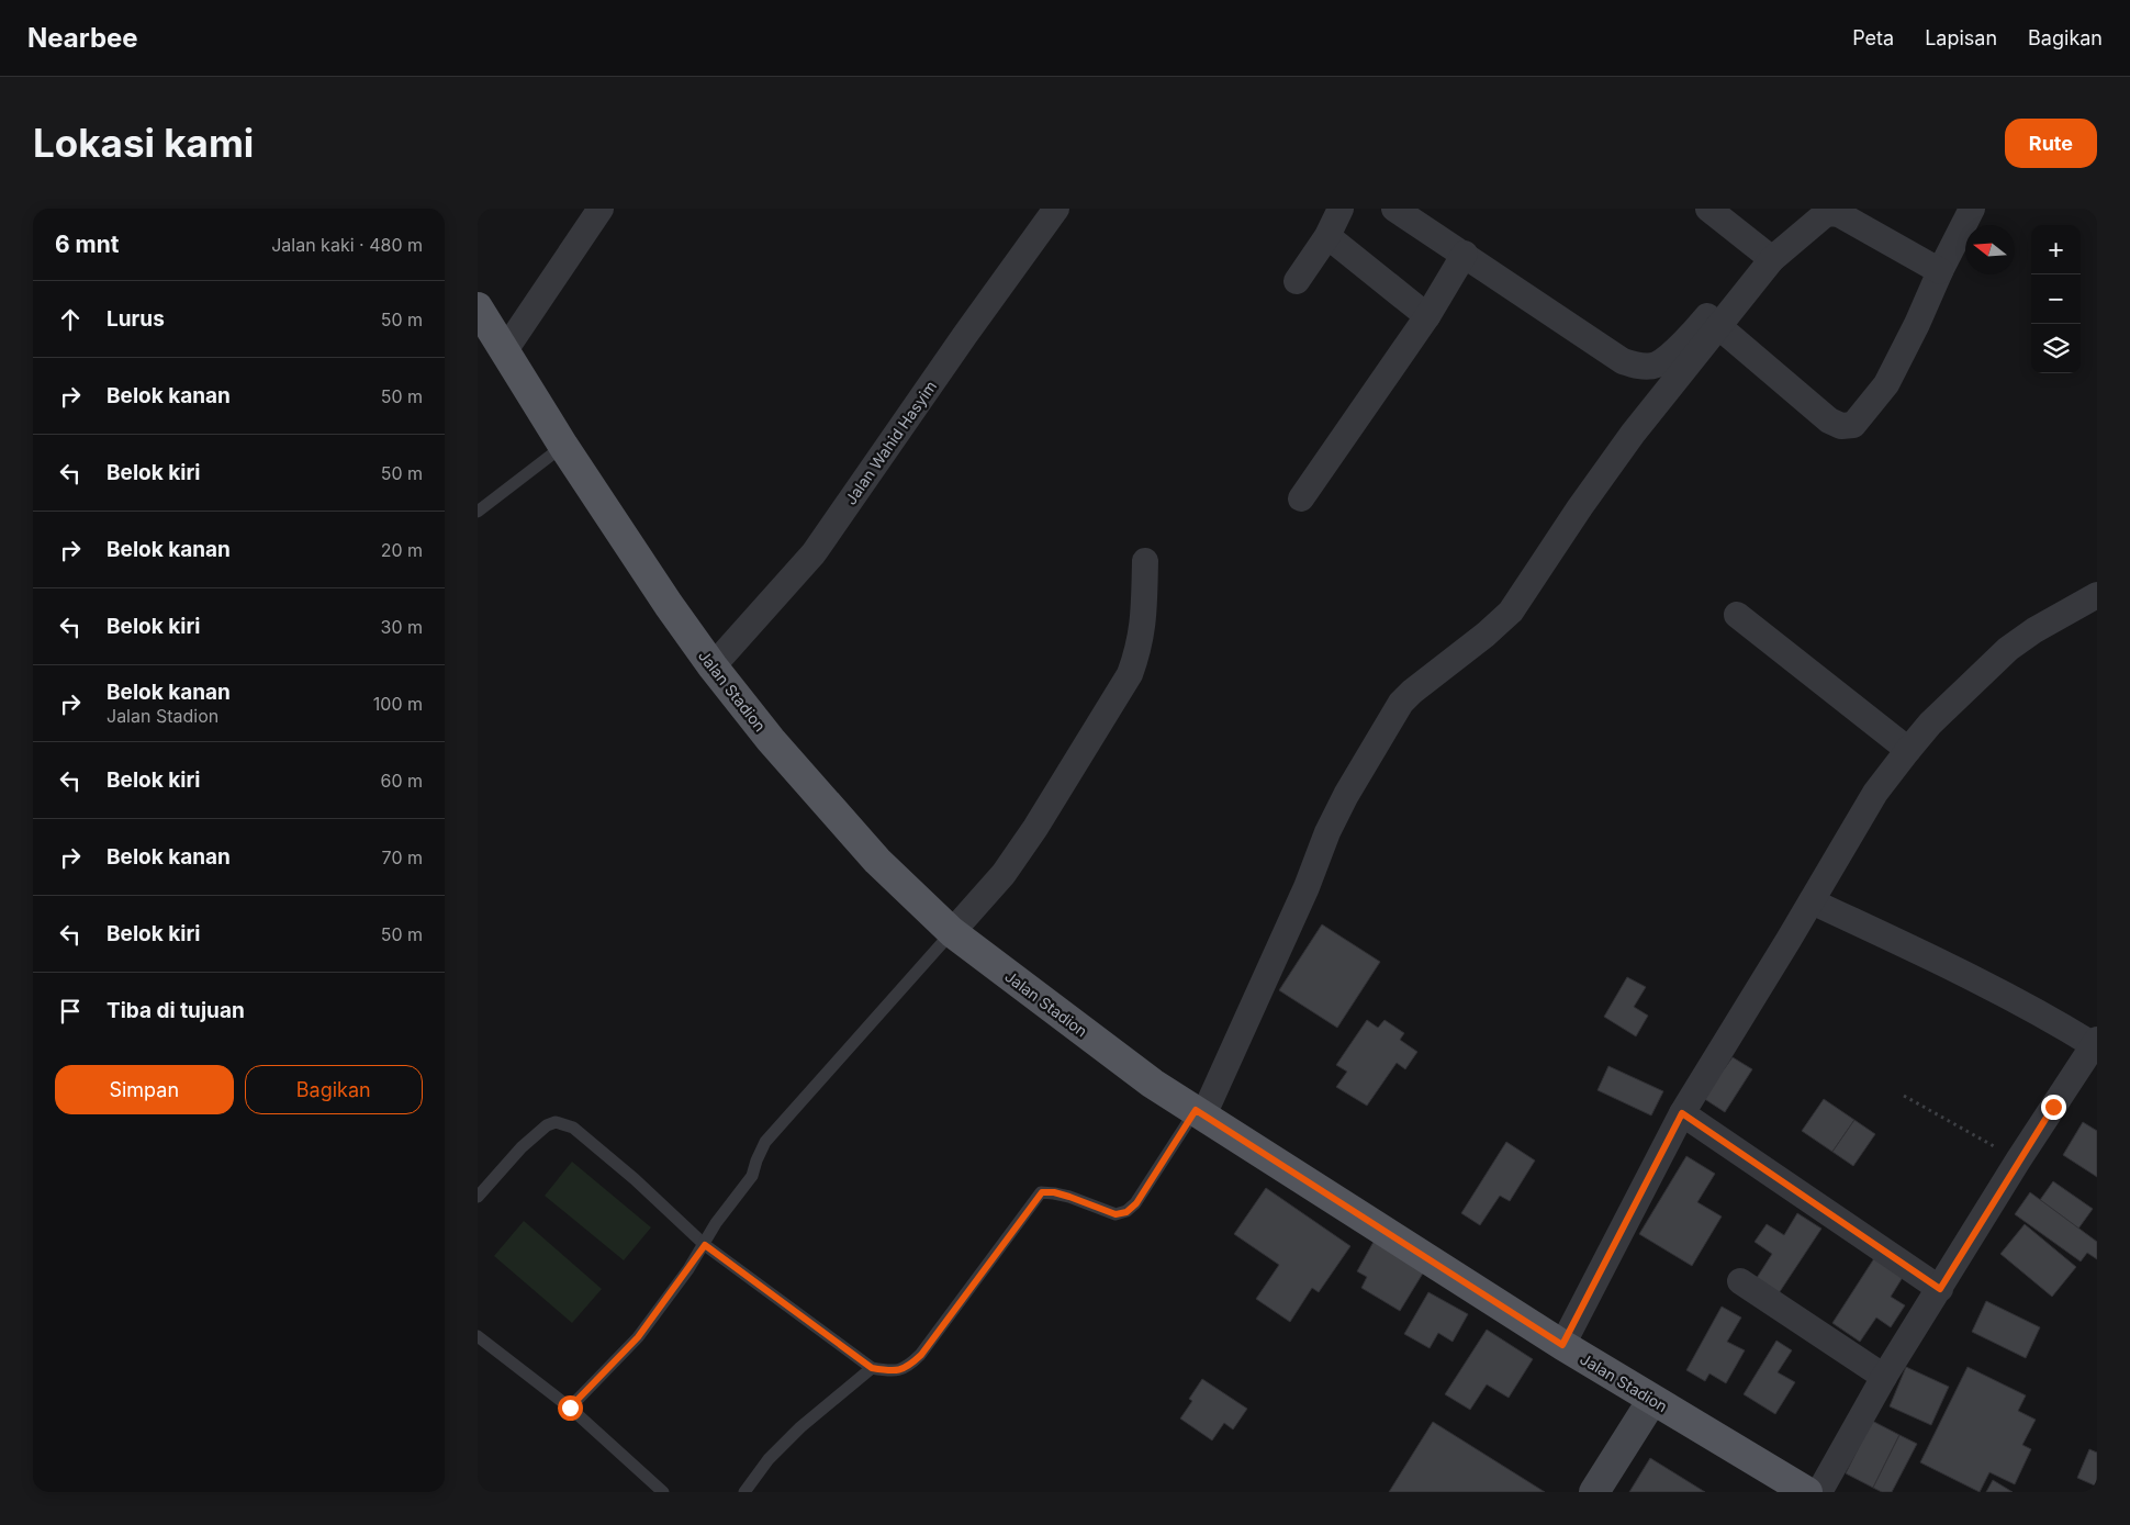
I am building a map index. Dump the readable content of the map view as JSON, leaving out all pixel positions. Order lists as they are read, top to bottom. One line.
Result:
{"streets":{"main road":["Jalan Stadion"],"street":["Jalan Wahid Hasyim"]},"crossings":[["Jalan Wahid Hasyim","Jalan Stadion"]],"north":"left","page":{"header":"Nearbee","nav":["Peta","Lapisan","Bagikan"],"buttons":["Rute",["Simpan","Bagikan"]],"title":"Lokasi kami","heading":["6 mnt","Jalan kaki · 480 m"],"map_buttons":["+","−"],"list":[["Lurus","50 m"],["Belok kanan","50 m"],["Belok kiri","50 m"],["Belok kanan","20 m"],["Belok kiri","30 m"],["Belok kanan","Jalan Stadion","100 m"],["Belok kiri","60 m"],["Belok kanan","70 m"],["Belok kiri","50 m"],"Tiba di tujuan"]}}
